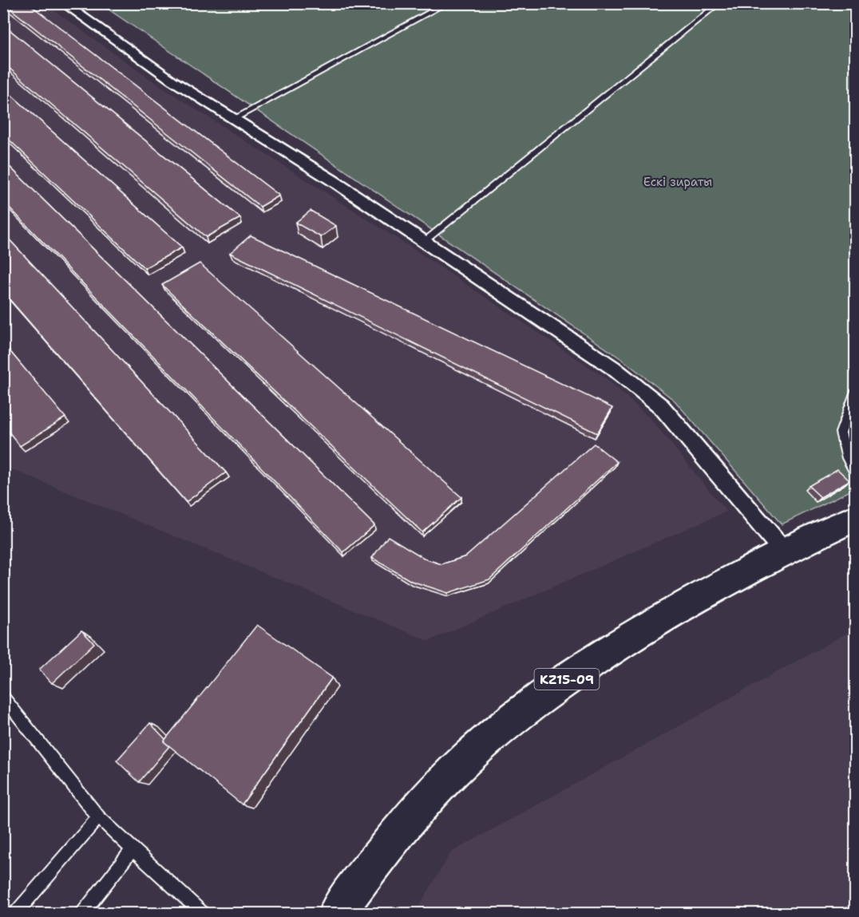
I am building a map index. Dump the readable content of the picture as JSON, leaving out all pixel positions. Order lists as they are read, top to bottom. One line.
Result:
{"streets":{"highway":["KZ15-09"]},"parks":["Ескі зираты"]}
